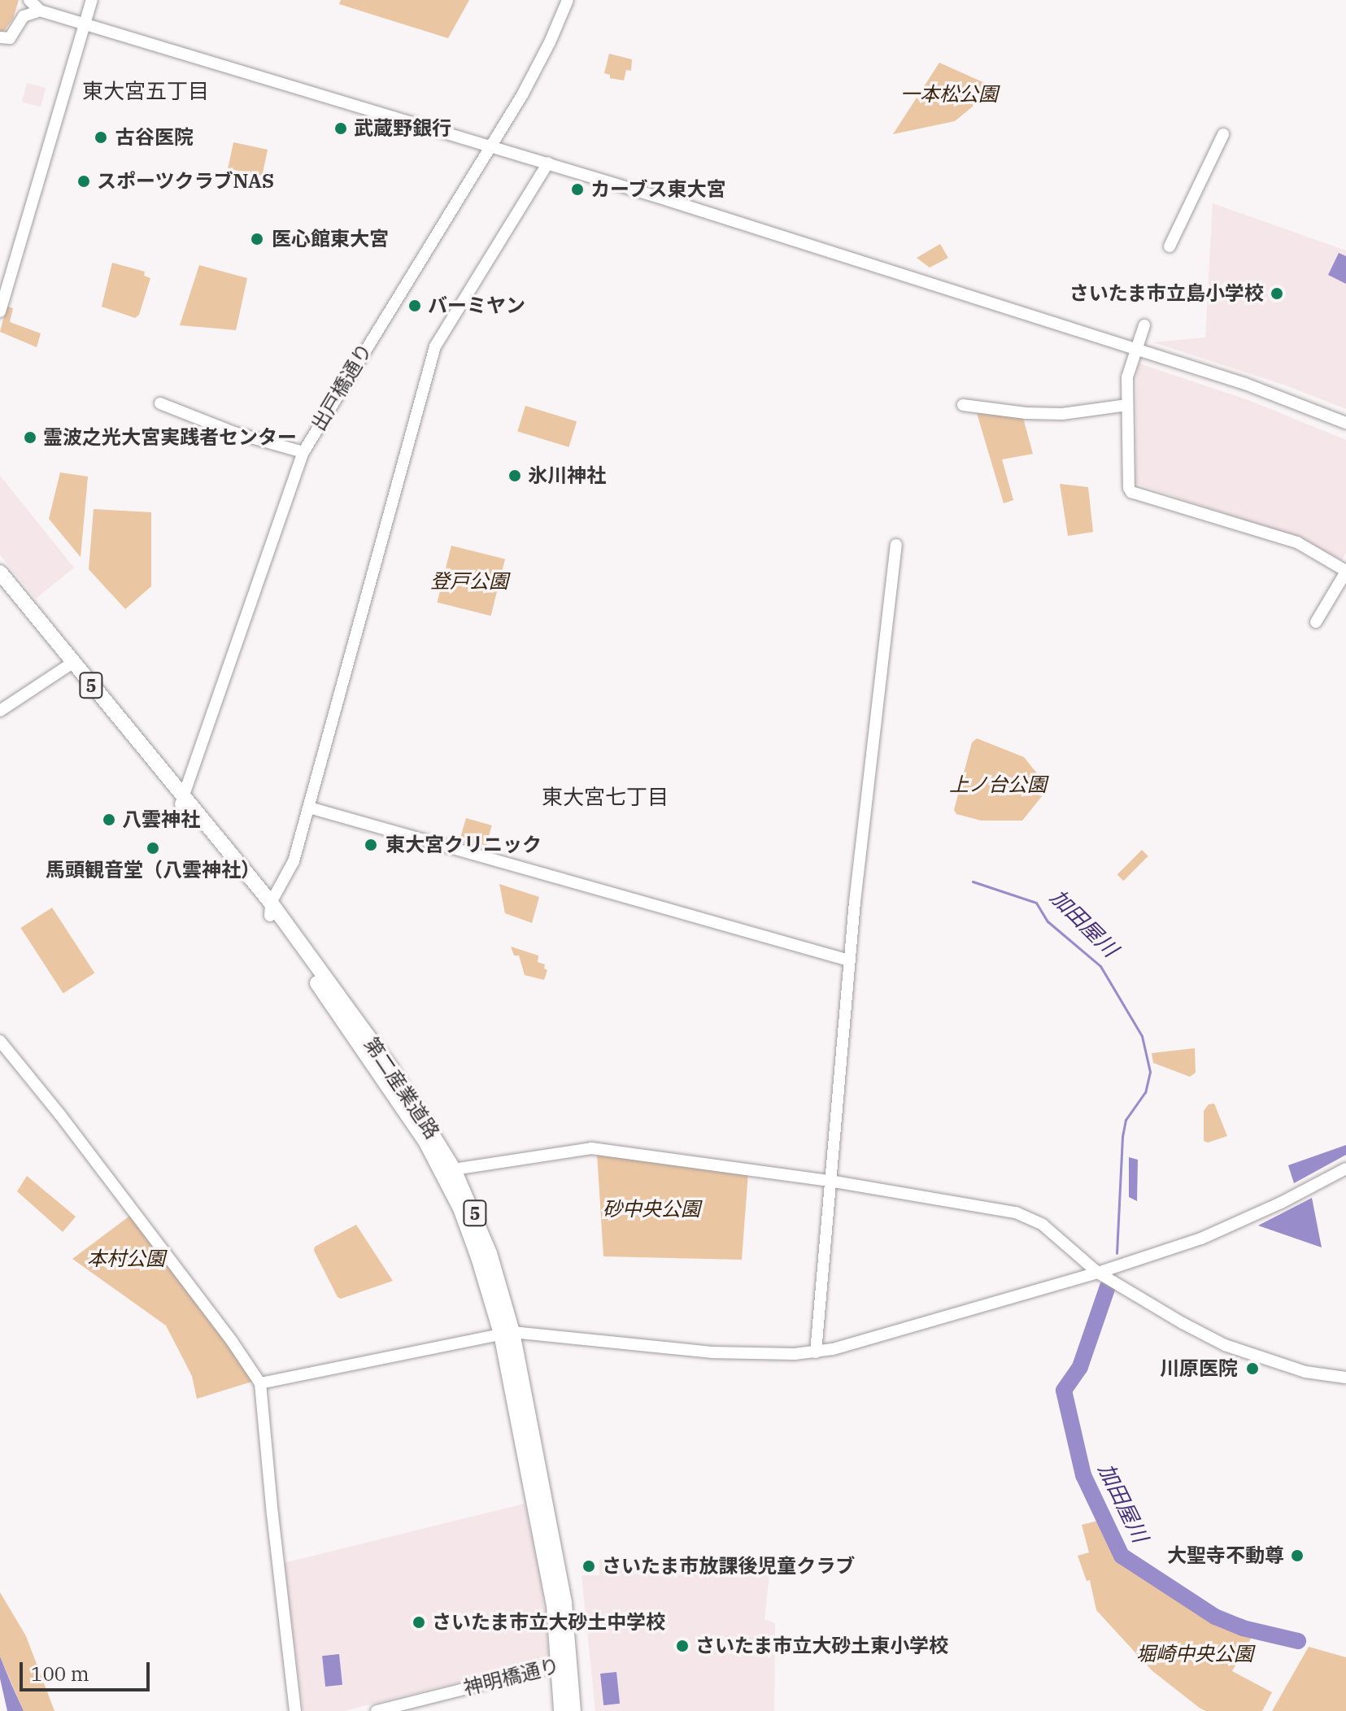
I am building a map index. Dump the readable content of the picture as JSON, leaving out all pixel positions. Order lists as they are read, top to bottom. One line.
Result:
{"streets":{"main road":["5","第二産業道路"],"street":["出戸橋通り","神明橋通り"]},"crossings":[["出戸橋通り","第二産業道路"],["第二産業道路","神明橋通り"]],"districts":["東大宮五丁目","東大宮七丁目"],"water":["加田屋川"],"parks":["一本松公園","登戸公園","上ノ台公園","砂中央公園","本村公園","堀崎中央公園"],"places":["武蔵野銀行","古谷医院","スポーツクラブNAS","カーブス東大宮","医心館東大宮","さいたま市立島小学校","バーミヤン","霊波之光大宮実践者センター","氷川神社","八雲神社","東大宮クリニック","馬頭観音堂（八雲神社）","川原医院","大聖寺不動尊","さいたま市放課後児童クラブ","さいたま市立大砂土中学校","さいたま市立大砂土東小学校"],"scale_bar":"100 m"}
